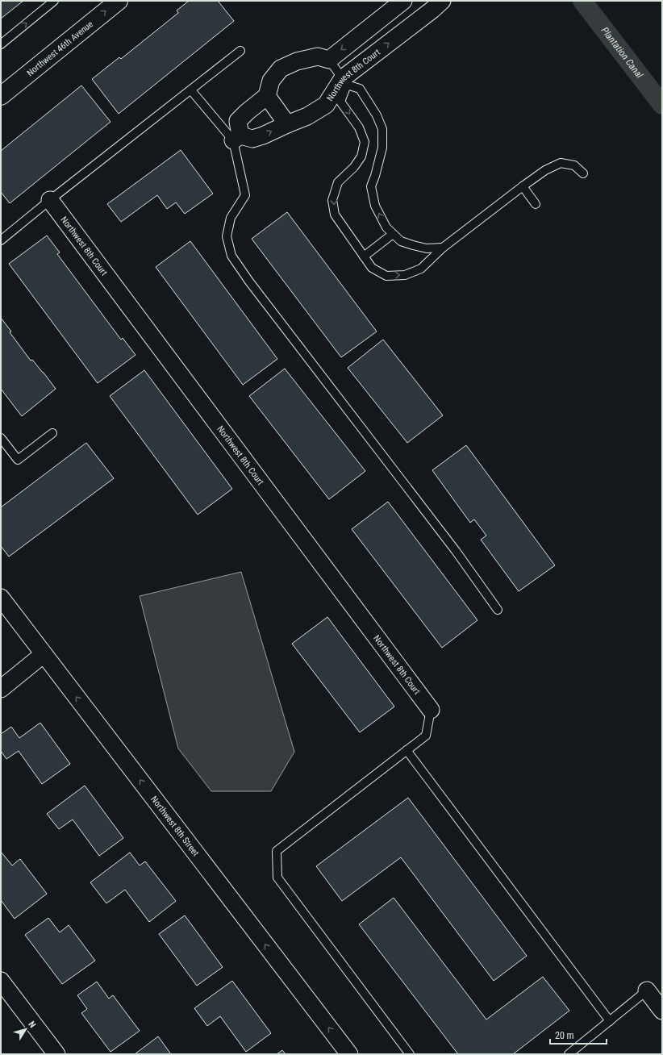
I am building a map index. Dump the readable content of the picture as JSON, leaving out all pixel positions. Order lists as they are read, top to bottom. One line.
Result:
{"streets":{"street":["Northwest 46th Avenue","Northwest 8th Court","Northwest 8th Street"]},"one_way":["Northwest 46th Avenue","Northwest 8th Street"],"water":["Plantation Canal"],"scale_bar":"20 m","north":"top right"}
